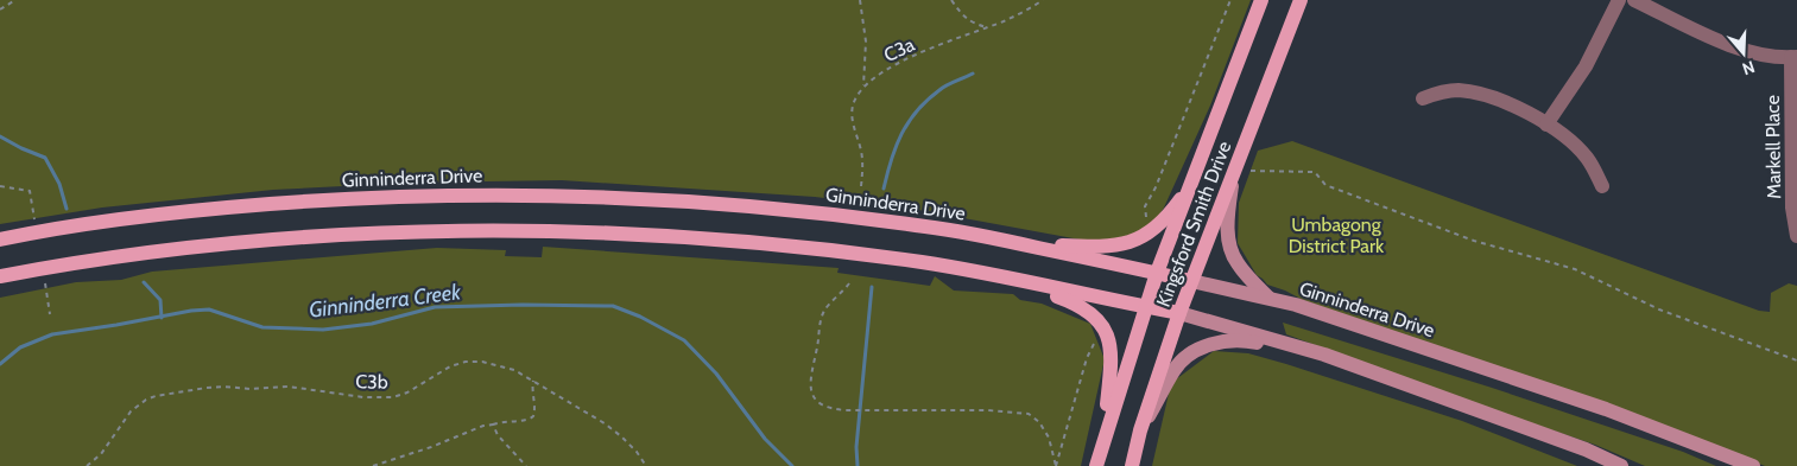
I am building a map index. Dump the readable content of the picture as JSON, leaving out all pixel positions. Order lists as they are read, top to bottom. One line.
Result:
{"streets":{"main road":["Ginninderra Drive","Kingsford Smith Drive"],"street":["Markell Place"],"path":["C3a","C3b"]},"crossings":[["Ginninderra Drive","Kingsford Smith Drive"]],"water":["Ginninderra Creek"],"parks":["Umbagong District Park"],"north":"bottom"}
